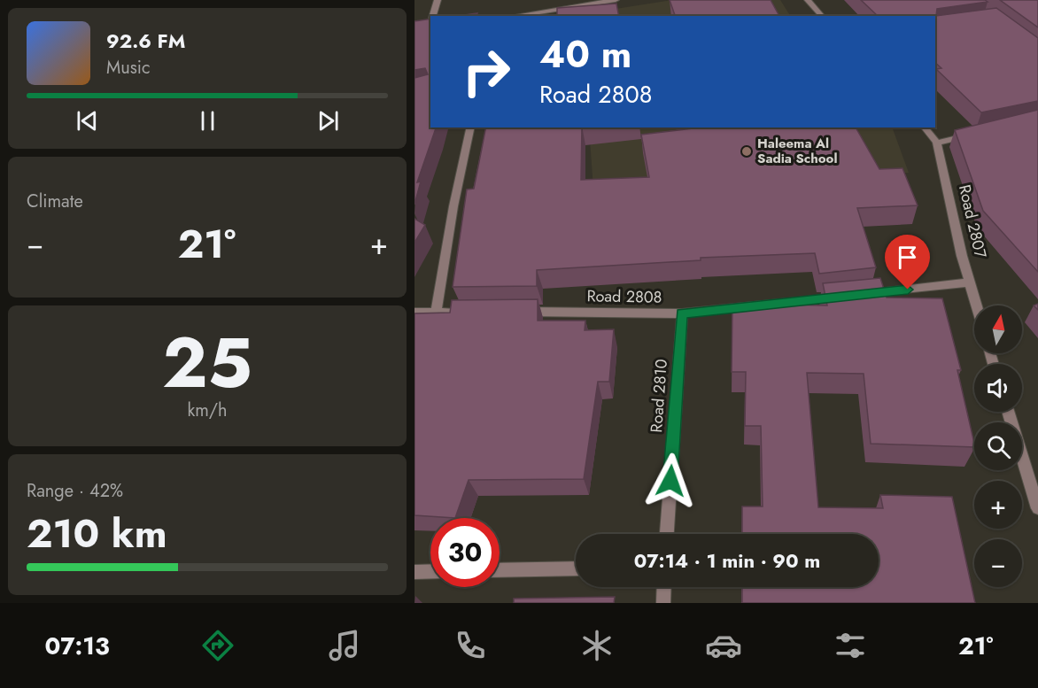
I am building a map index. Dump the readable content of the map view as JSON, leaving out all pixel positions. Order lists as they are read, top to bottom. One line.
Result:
{"streets":{"street":["Road 2807","Road 2808","Road 2810"]},"crossings":[["Road 2807","Road 2808"],["Road 2808","Road 2810"]],"places":["Haleema Al Sadia School"],"north":"top","page":{"turn":["40 m","Road 2808"],"song":["92.6 FM","Music"],"tile":["Climate",["25","km/h"],["Range · 42%","210 km"]],"heat":["−","21°","+"],"map_buttons":["+","−"],"limit":"30","trip":"07:14 · 1 min · 90 m","tabs":["07:13","21°"]}}
